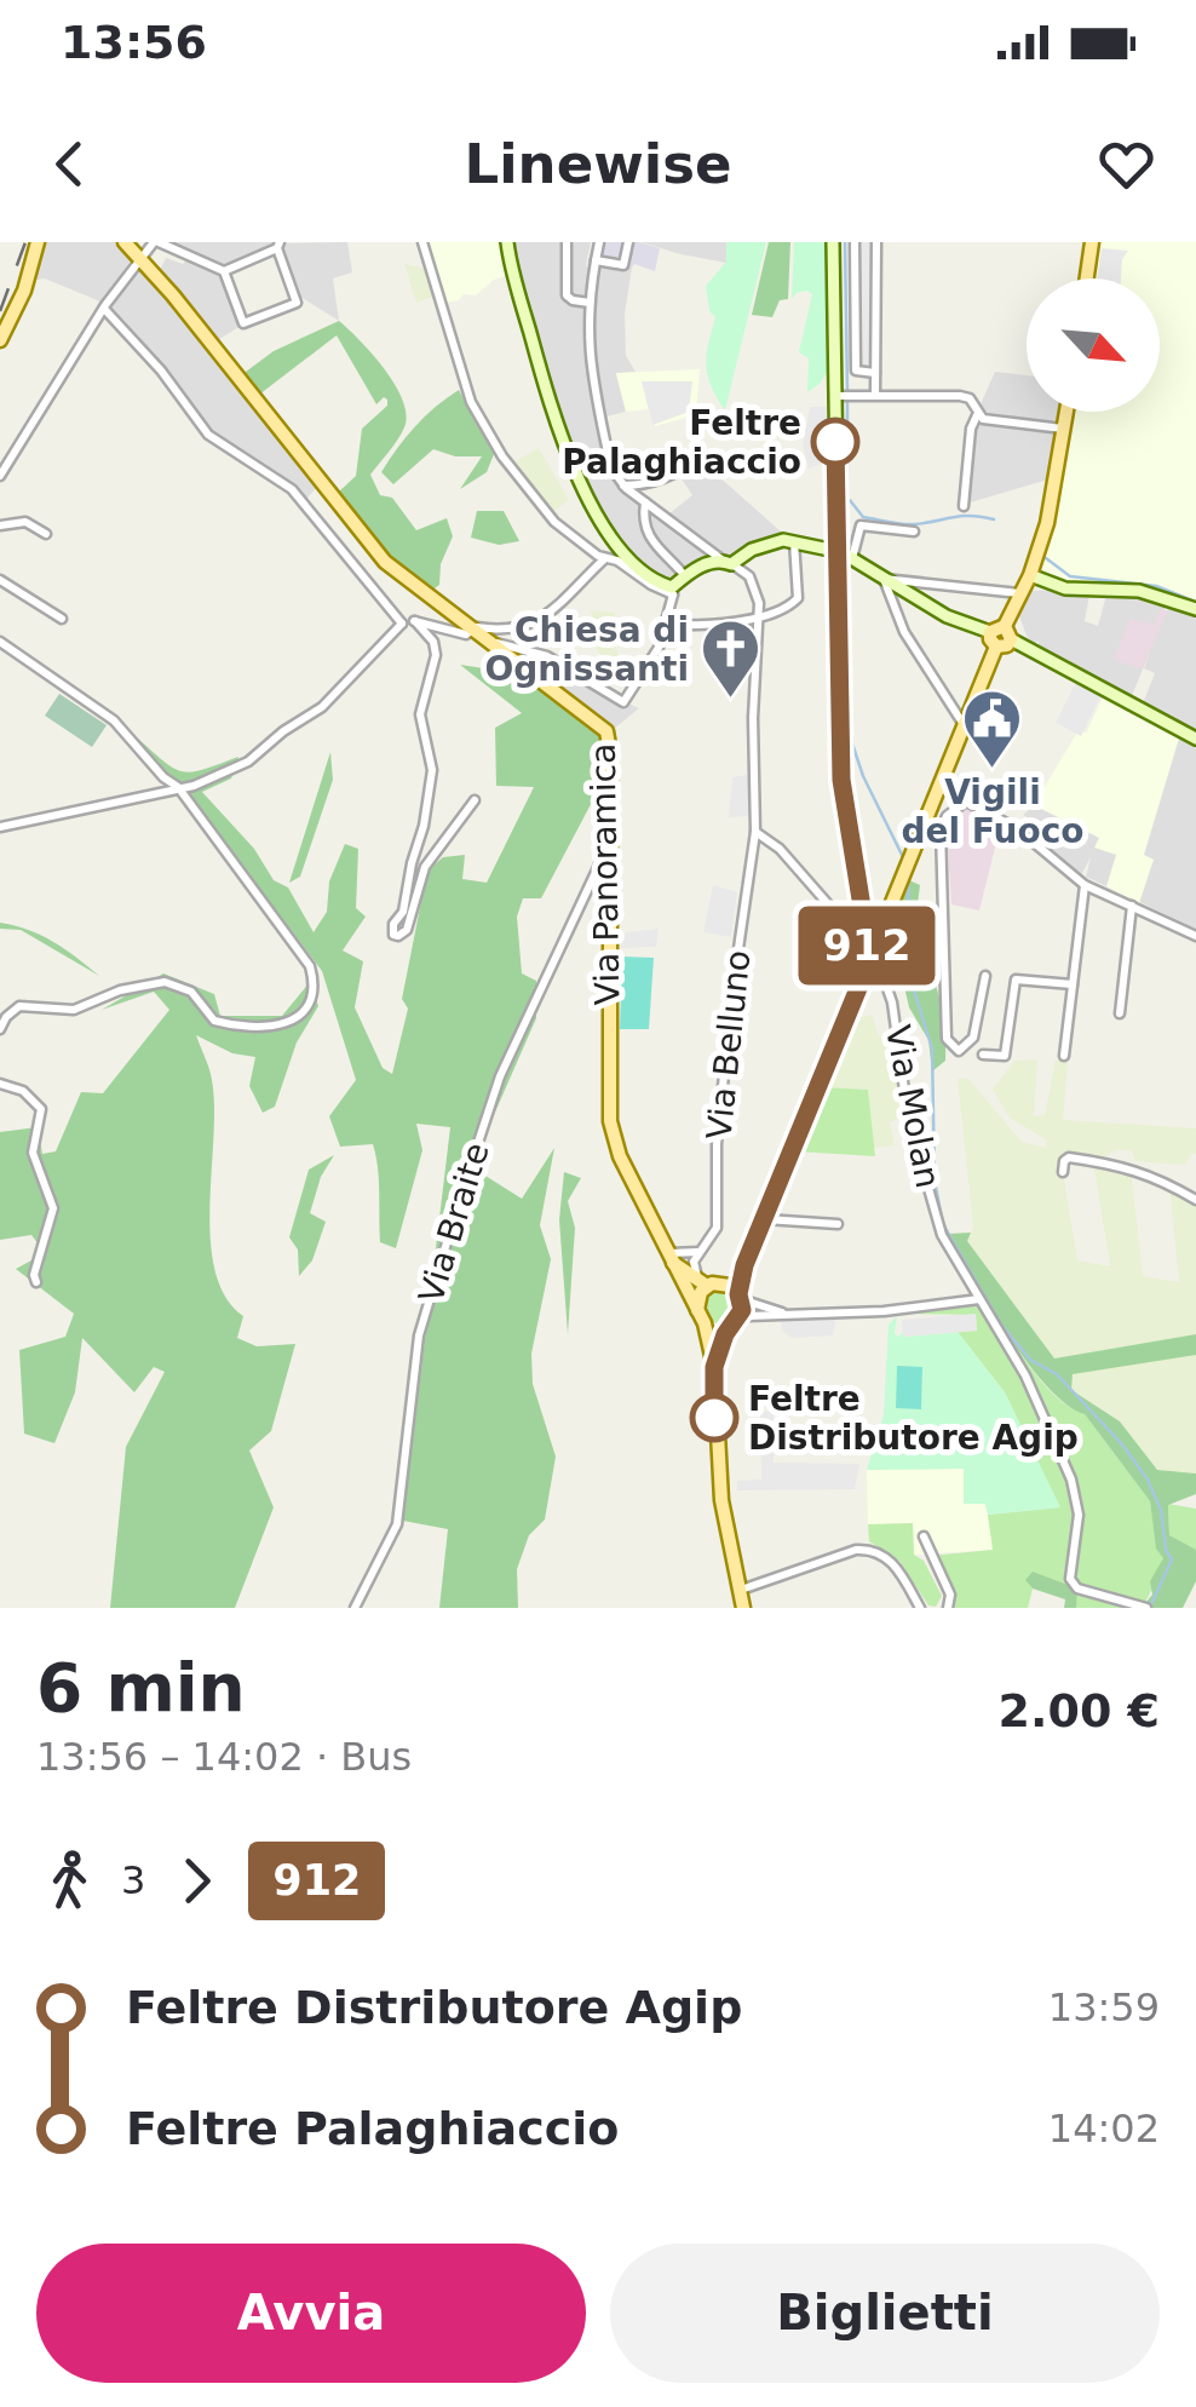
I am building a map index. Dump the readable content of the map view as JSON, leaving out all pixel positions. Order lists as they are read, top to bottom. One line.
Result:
{"streets":{"main road":["Via Panoramica","Via Belluno"],"street":["Via Molan","Via Braite"]},"crossings":[["Via Panoramica","Via Belluno"],["Via Panoramica","Via Braite"]],"places":{"other":["Feltre Palaghiaccio","Feltre Distributore Agip"],"church":["Chiesa di Ognissanti"],"public building":["Vigili del Fuoco"]},"lines":["bus line 912"],"north":"bottom right","page":{"status":"13:56","header":"Linewise","on_map":"912","heading":["6 min","13:56 – 14:02 · Bus","2.00 €"],"legs":["3","912"],"list":[{"name":"Feltre Distributore Agip","value":"13:59"},{"name":"Feltre Palaghiaccio","value":"14:02"}],"buttons":["Avvia","Biglietti"]}}
